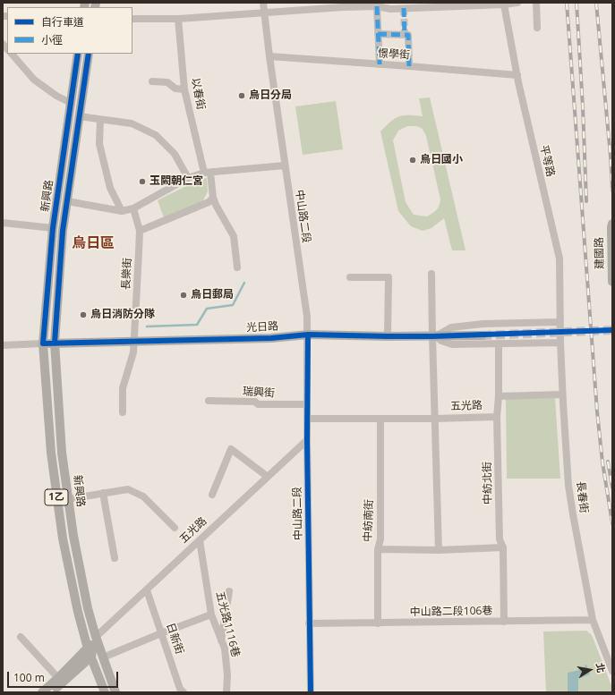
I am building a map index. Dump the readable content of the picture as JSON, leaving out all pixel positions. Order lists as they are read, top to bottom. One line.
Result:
{"streets":{"main road":["新興路","建國路","光日路","1乙"],"street":["憬學街","以春街","平等路","中山路二段","長樂街","瑞興街","五光路","中紡北街","長春街","中紡南街","中山路二段106巷","五光路1116巷","日新街"]},"crossings":[["憬學街","平等路"],["憬學街","中山路二段"],["平等路","長春街"],["新興路","光日路"],["新興路","五光路"],["中山路二段","光日路"],["中山路二段","瑞興街"],["中山路二段","五光路"],["中山路二段","中山路二段106巷"],["長樂街","光日路"],["光日路","中紡北街"],["光日路","長春街"],["五光路","中紡北街"],["五光路","中紡南街"],["五光路","五光路1116巷"],["五光路","日新街"],["中紡北街","中山路二段106巷"],["長春街","中山路二段106巷"],["中紡南街","中山路二段106巷"]],"districts":["烏日區"],"places":["烏日分局","烏日國小","玉闕朝仁宮","烏日郵局","烏日消防分隊"],"legend":["自行車道","小徑"],"scale_bar":"100 m","north":"right"}
